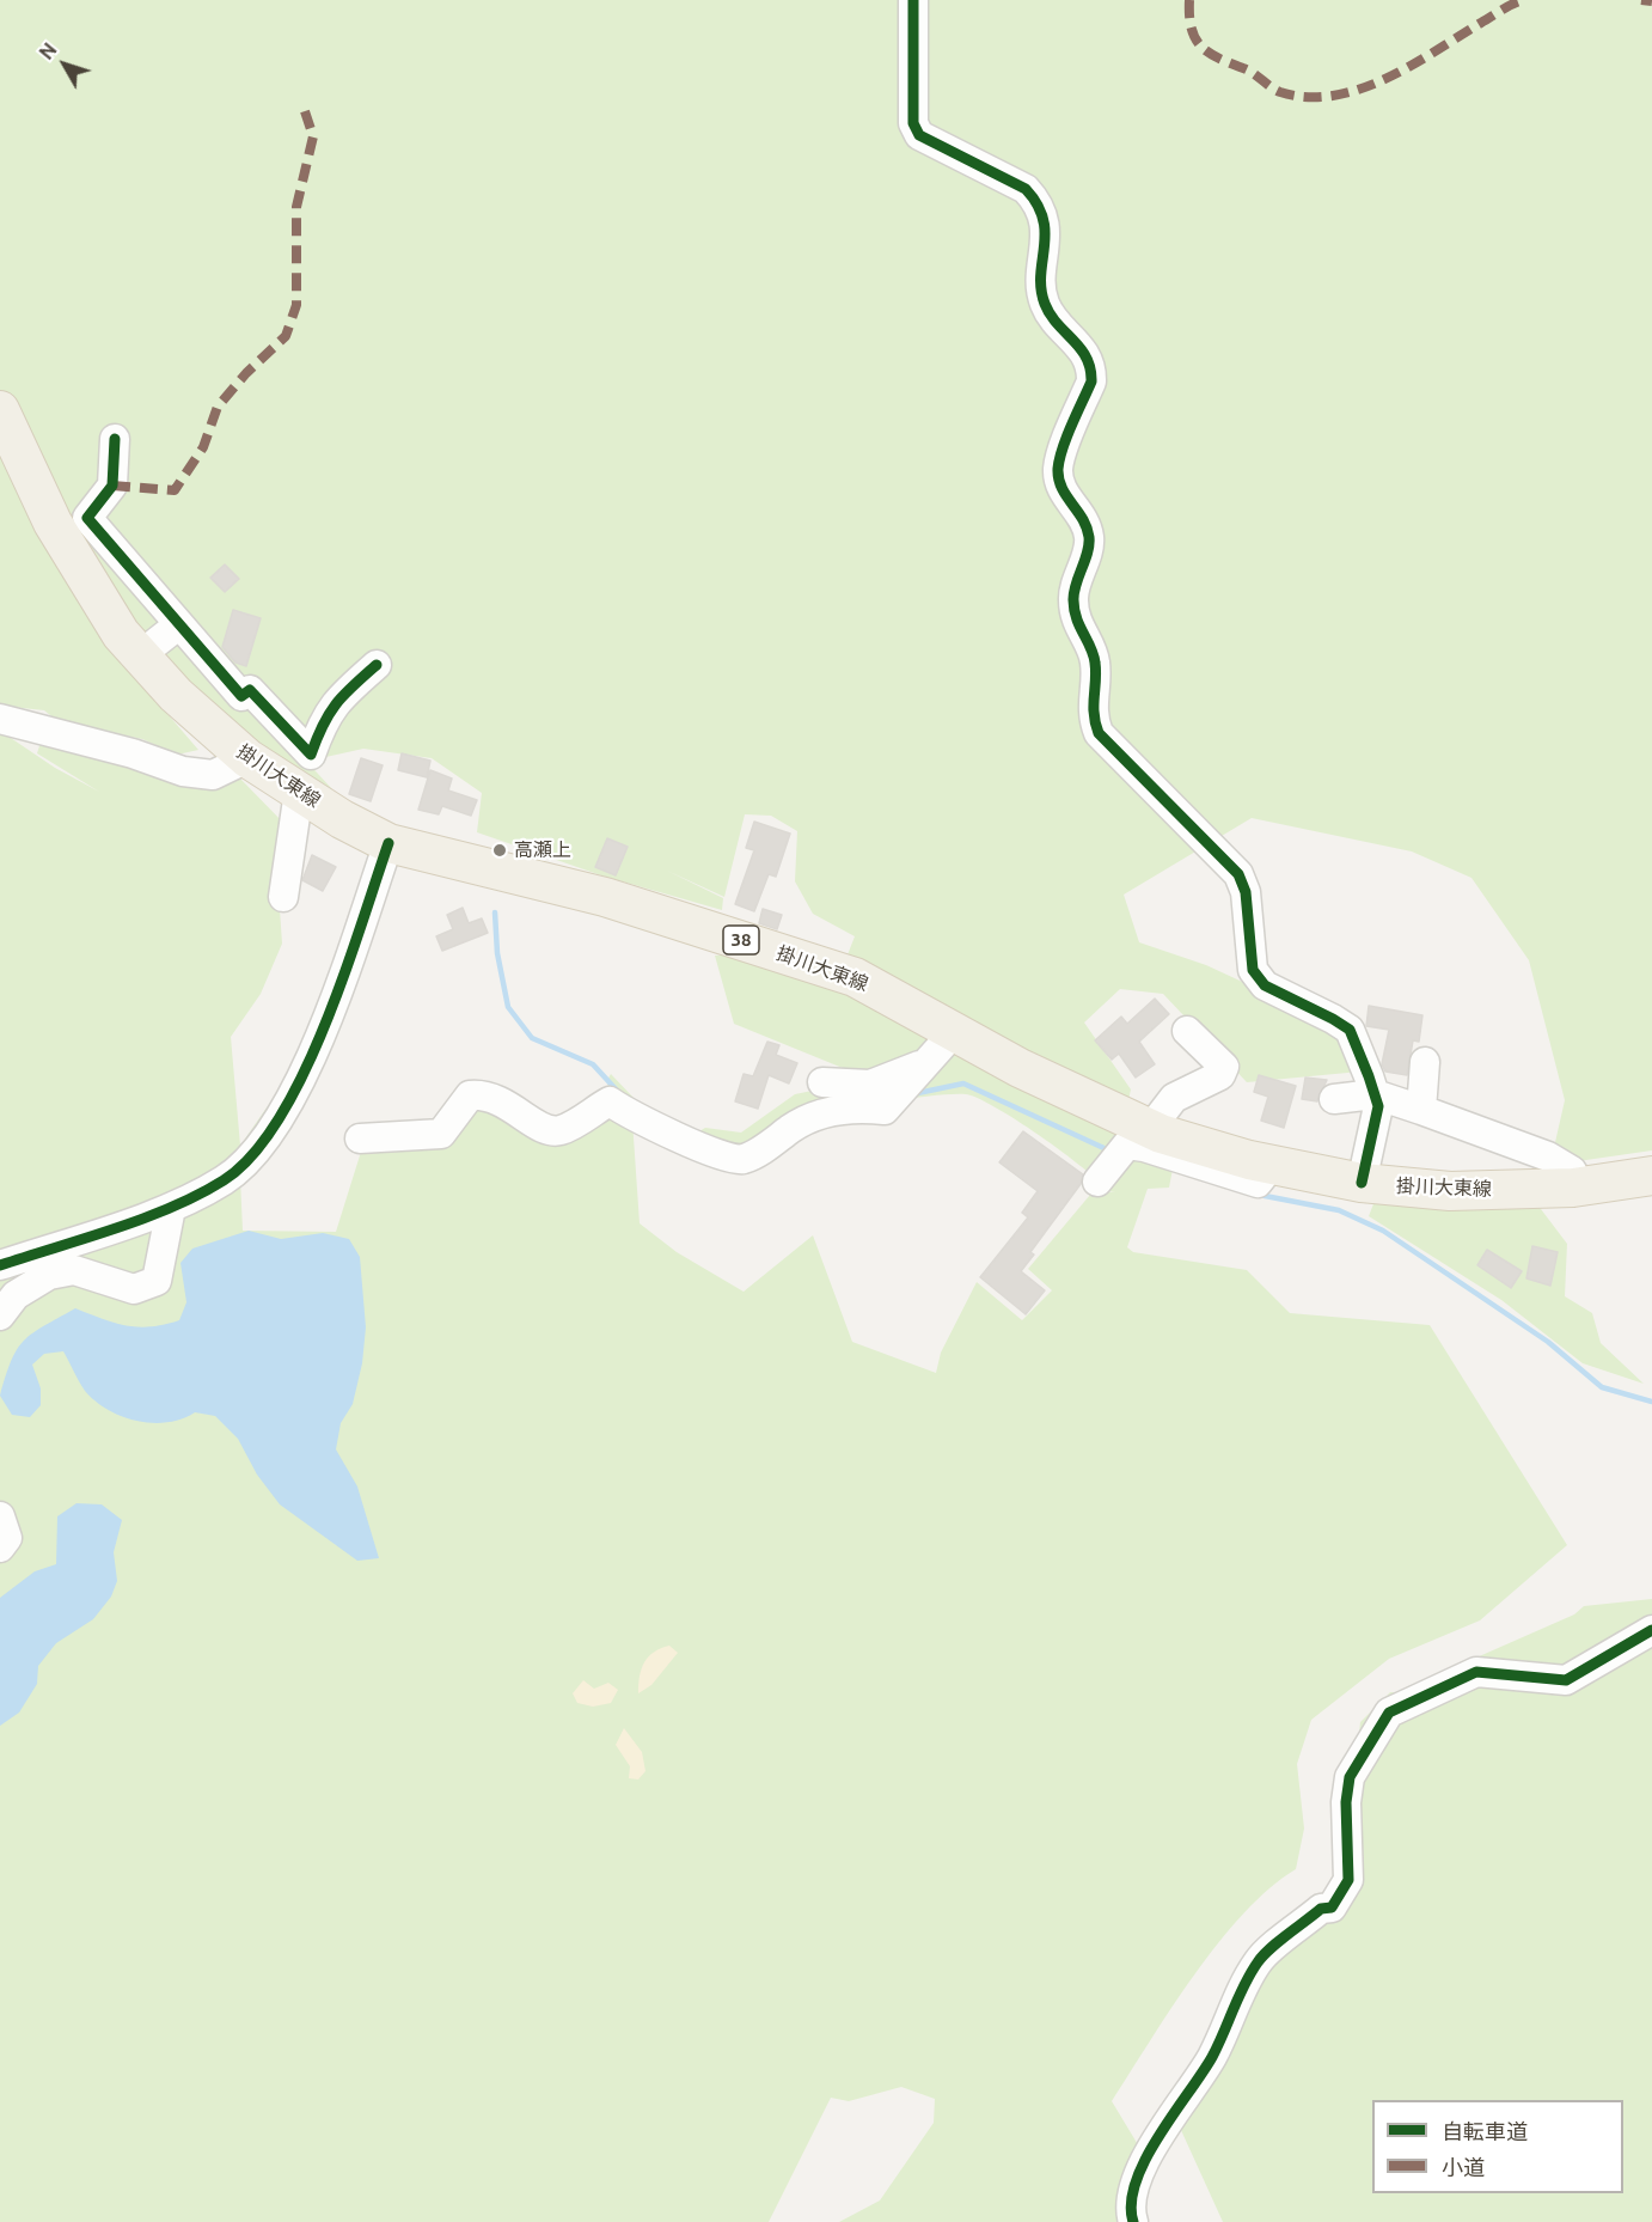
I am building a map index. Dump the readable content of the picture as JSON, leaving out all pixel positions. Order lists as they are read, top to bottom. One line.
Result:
{"streets":{"main road":["掛川大東線","38"]},"places":["高瀬上"],"legend":["自転車道","小道"],"north":"top left"}
